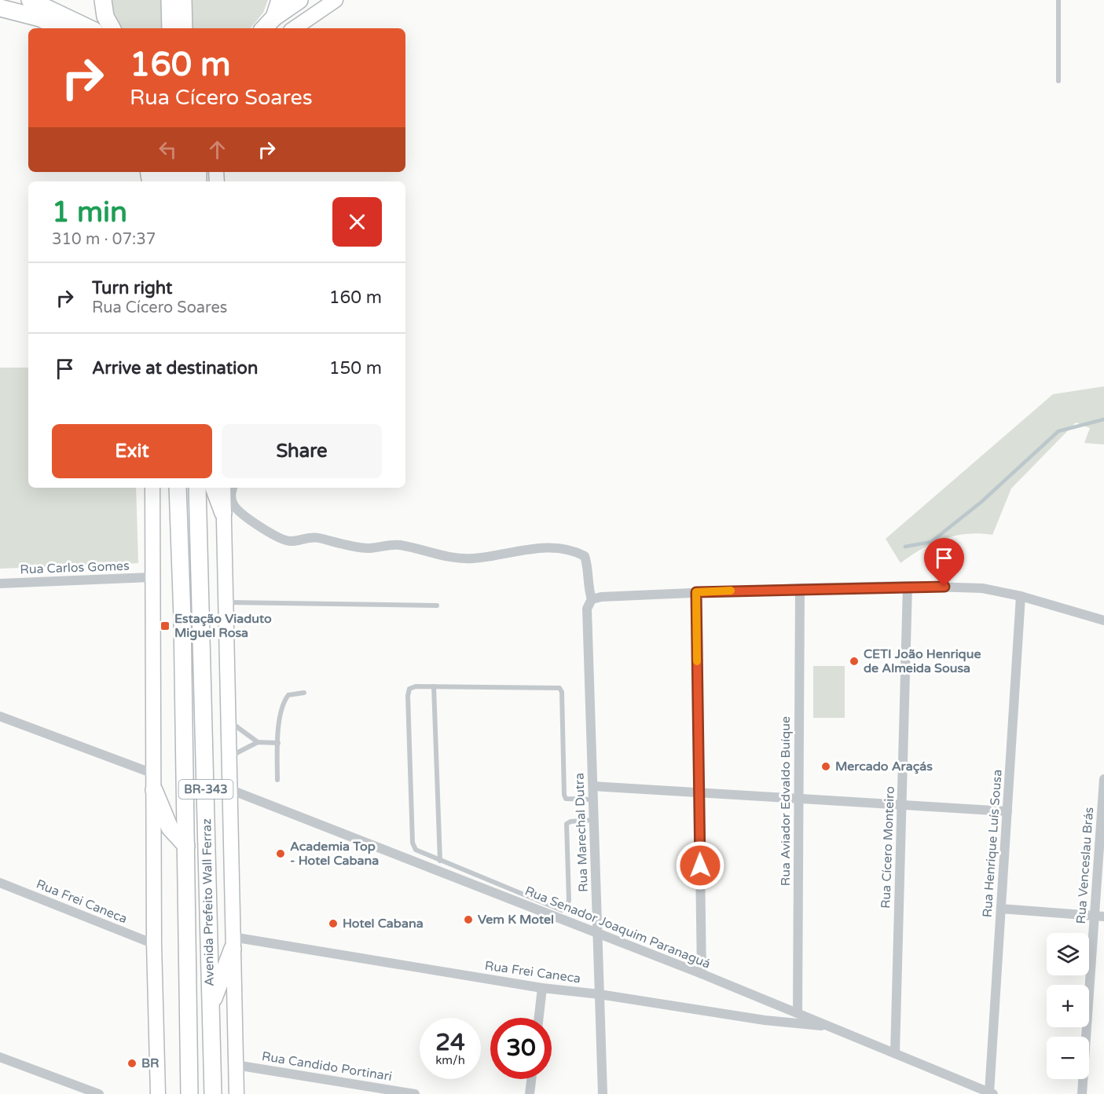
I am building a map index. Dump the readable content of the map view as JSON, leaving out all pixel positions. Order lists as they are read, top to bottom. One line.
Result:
{"streets":{"highway":["BR-343","Avenida Prefeito Wall Ferraz"],"street":["Rua Carlos Gomes","Rua Aviador Edvaldo Buíque","Rua Marechal Dutra","Rua Henrique Luís Sousa","Rua Cícero Monteiro","Rua Venceslau Brás","Rua Frei Caneca","Rua Senador Joaquim Paranaguá","Rua Candido Portinari"]},"crossings":[["Rua Aviador Edvaldo Buíque","Rua Senador Joaquim Paranaguá"],["Rua Marechal Dutra","Rua Frei Caneca"],["Rua Marechal Dutra","Rua Senador Joaquim Paranaguá"],["Rua Henrique Luís Sousa","Rua Senador Joaquim Paranaguá"],["Rua Cícero Monteiro","Rua Senador Joaquim Paranaguá"],["Rua Frei Caneca","Avenida Prefeito Wall Ferraz"],["Rua Frei Caneca","Rua Senador Joaquim Paranaguá"],["Avenida Prefeito Wall Ferraz","Rua Senador Joaquim Paranaguá"],["Avenida Prefeito Wall Ferraz","Rua Candido Portinari"]],"places":{"transit":["Estação Viaduto Miguel Rosa"],"other":["CETI João Henrique de Almeida Sousa","Mercado Araçás","Academia Top - Hotel Cabana","Vem K Motel","Hotel Cabana","BR"]},"page":{"turn":["160 m","Rua Cícero Soares"],"heading":["1 min","310 m · 07:37"],"list":[{"name":"Turn right","note":"Rua Cícero Soares","value":"160 m"},{"name":"Arrive at destination","value":"150 m"}],"buttons":["Exit","Share"],"map_buttons":["+","−"],"speed":"24 km/h","limit":"30"}}
